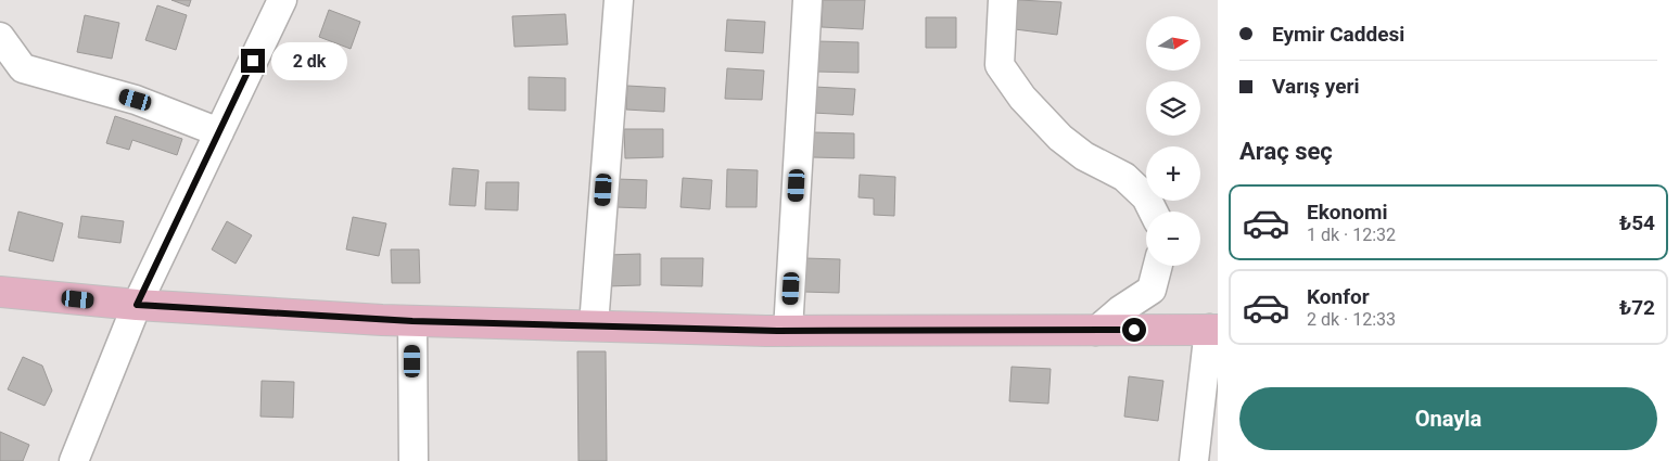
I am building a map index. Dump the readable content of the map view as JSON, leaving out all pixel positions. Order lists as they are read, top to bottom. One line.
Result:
{"north":"right","page":{"banner":["Eymir Caddesi","Varış yeri"],"map_buttons":["+","−"],"bubble":"2 dk","heading":"Araç seç","list":[{"name":"Ekonomi","note":"1 dk · 12:32","value":"₺54"},{"name":"Konfor","note":"2 dk · 12:33","value":"₺72"}],"buttons":"Onayla"}}
